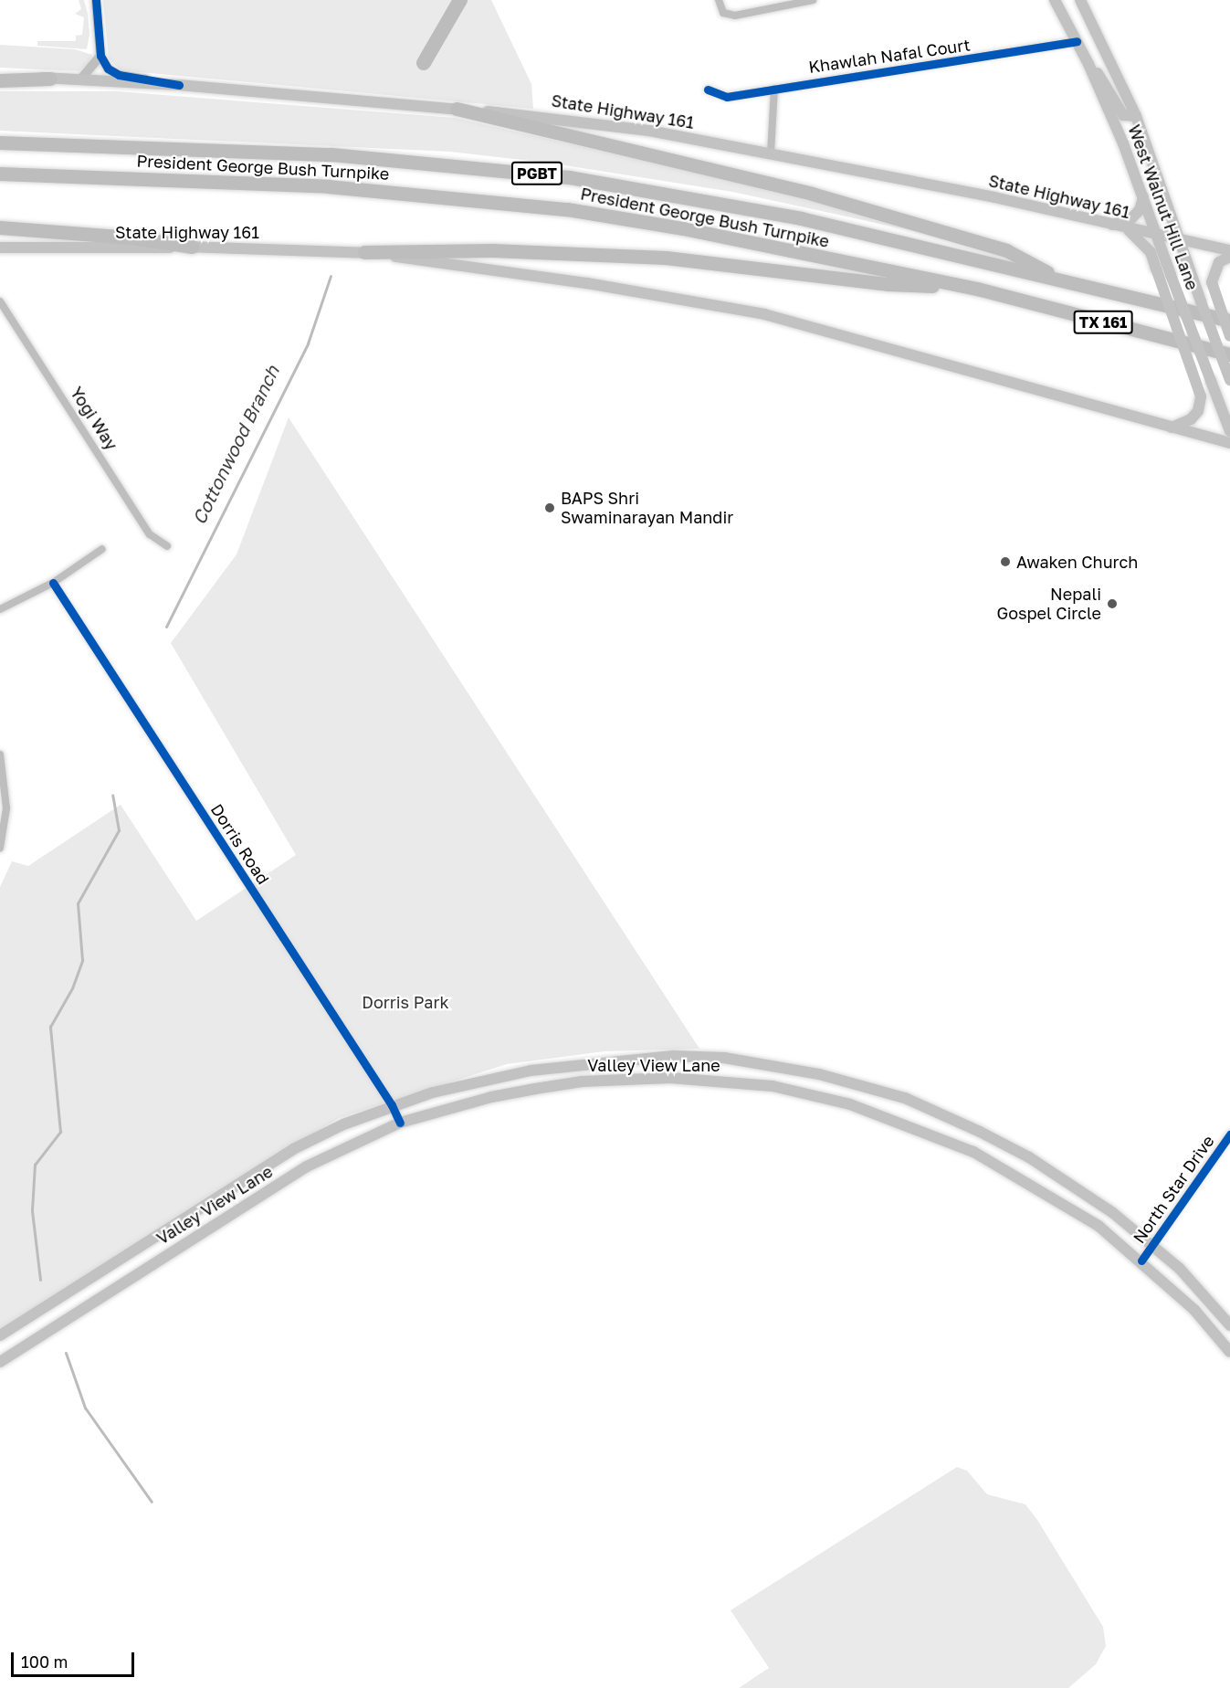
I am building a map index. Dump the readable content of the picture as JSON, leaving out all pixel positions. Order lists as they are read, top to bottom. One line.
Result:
{"streets":{"highway":["President George Bush Turnpike","PGBT","TX 161"],"main road":["State Highway 161","West Walnut Hill Lane","Valley View Lane"],"street":["Khawlah Nafal Court","Yogi Way","Dorris Road","North Star Drive"]},"crossings":[["Khawlah Nafal Court","West Walnut Hill Lane"],["State Highway 161","West Walnut Hill Lane"],["Dorris Road","Valley View Lane"],["Valley View Lane","North Star Drive"]],"water":["Cottonwood Branch"],"parks":["Dorris Park"],"places":["BAPS Shri Swaminarayan Mandir","Awaken Church","Nepali Gospel Circle"],"scale_bar":"100 m"}
